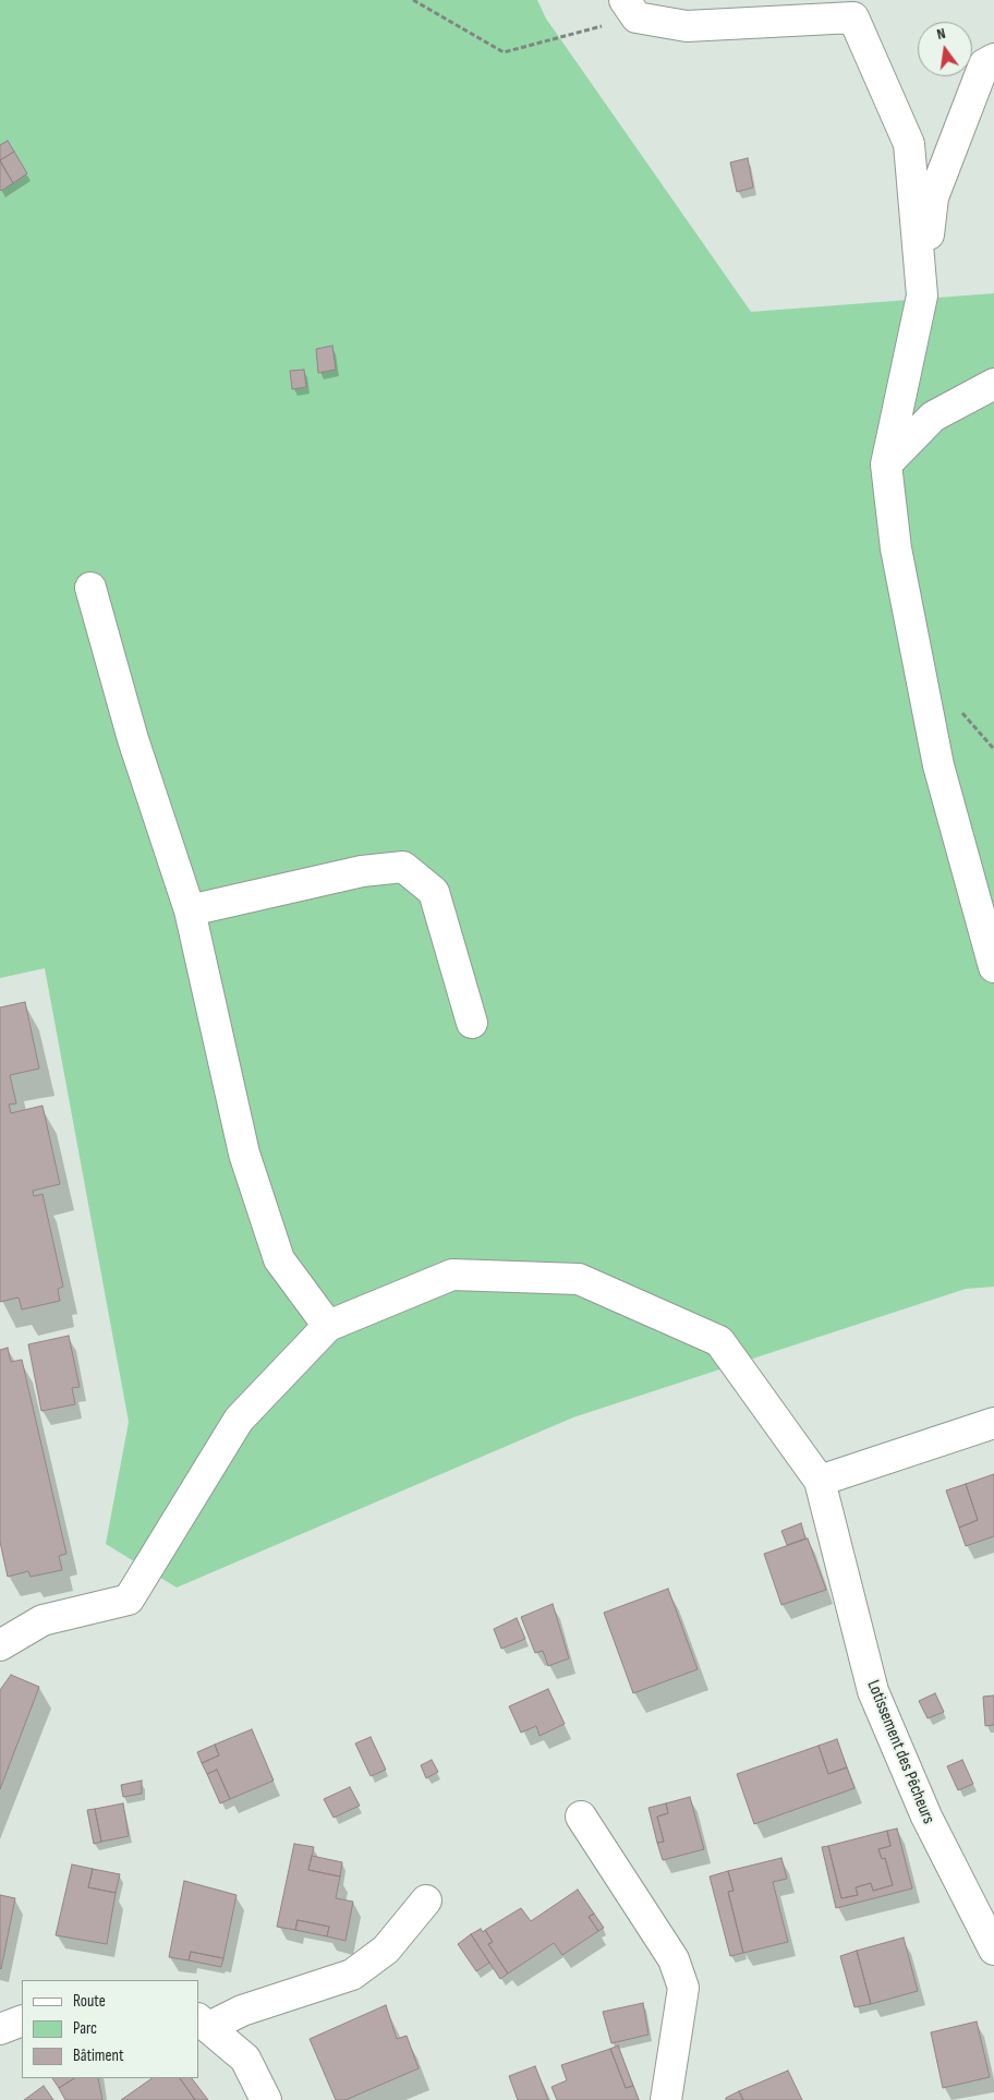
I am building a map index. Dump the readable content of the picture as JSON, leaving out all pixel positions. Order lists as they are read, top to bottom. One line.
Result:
{"streets":{"street":["Lotissement des Pêcheurs"]},"legend":["Route","Parc","Bâtiment"],"north":"top"}
